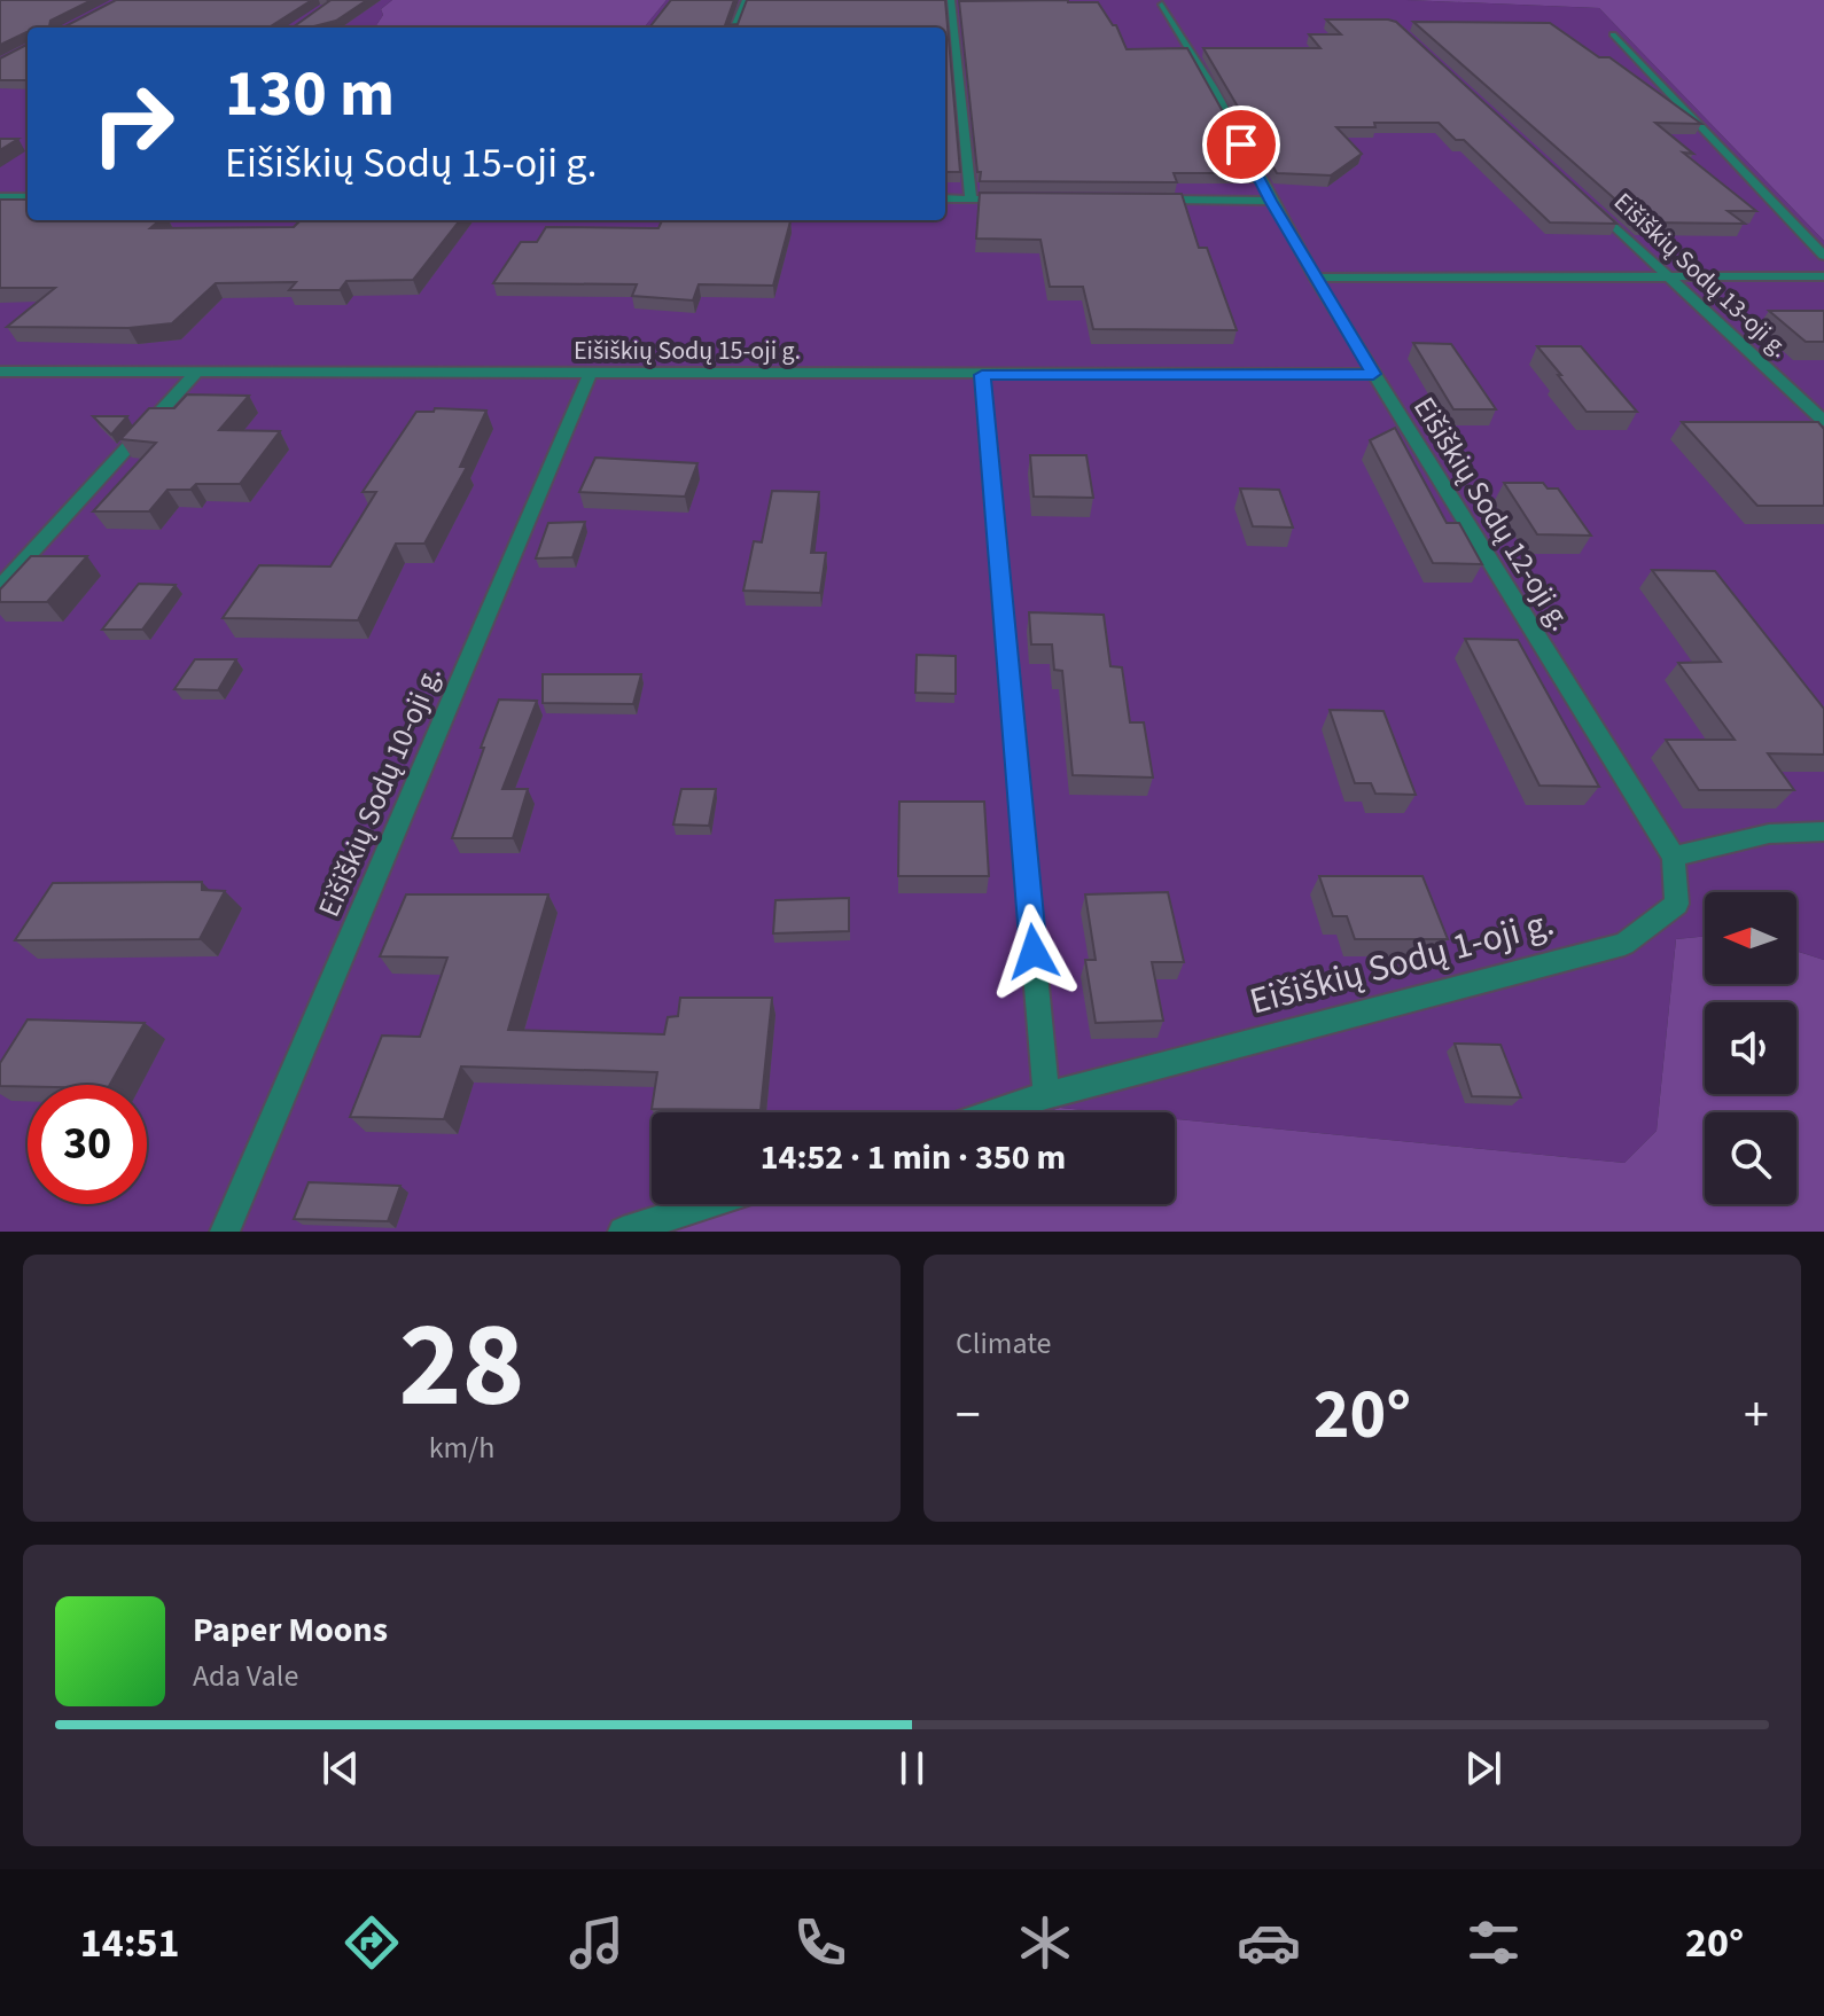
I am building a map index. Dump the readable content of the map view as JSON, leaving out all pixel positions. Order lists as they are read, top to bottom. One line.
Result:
{"streets":{"street":["Eišiškių Sodų 13-oji g.","Eišiškių Sodų 15-oji g.","Eišiškių Sodų 12-oji g.","Eišiškių Sodų 10-oji g.","Eišiškių Sodų 1-oji g."]},"crossings":[["Eišiškių Sodų 15-oji g.","Eišiškių Sodų 12-oji g."],["Eišiškių Sodų 15-oji g.","Eišiškių Sodų 10-oji g."],["Eišiškių Sodų 12-oji g.","Eišiškių Sodų 1-oji g."]],"north":"left","page":{"turn":["130 m","Eišiškių Sodų 15-oji g."],"limit":"30","trip":"14:52 · 1 min · 350 m","tile":[["28","km/h"],"Climate"],"heat":["−","20°","+"],"song":["Paper Moons","Ada Vale"],"tabs":["14:51","20°"]}}
